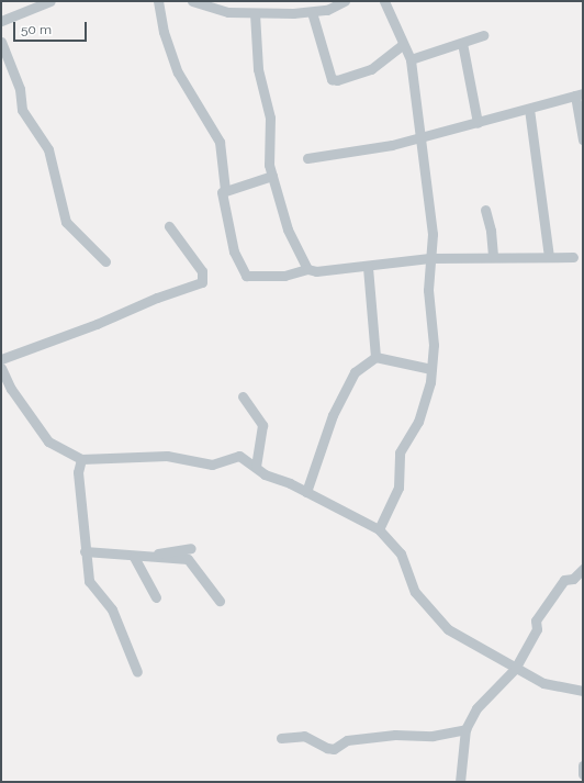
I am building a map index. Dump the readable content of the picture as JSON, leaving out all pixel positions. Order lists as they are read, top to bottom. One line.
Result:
{"scale_bar":"50 m"}
